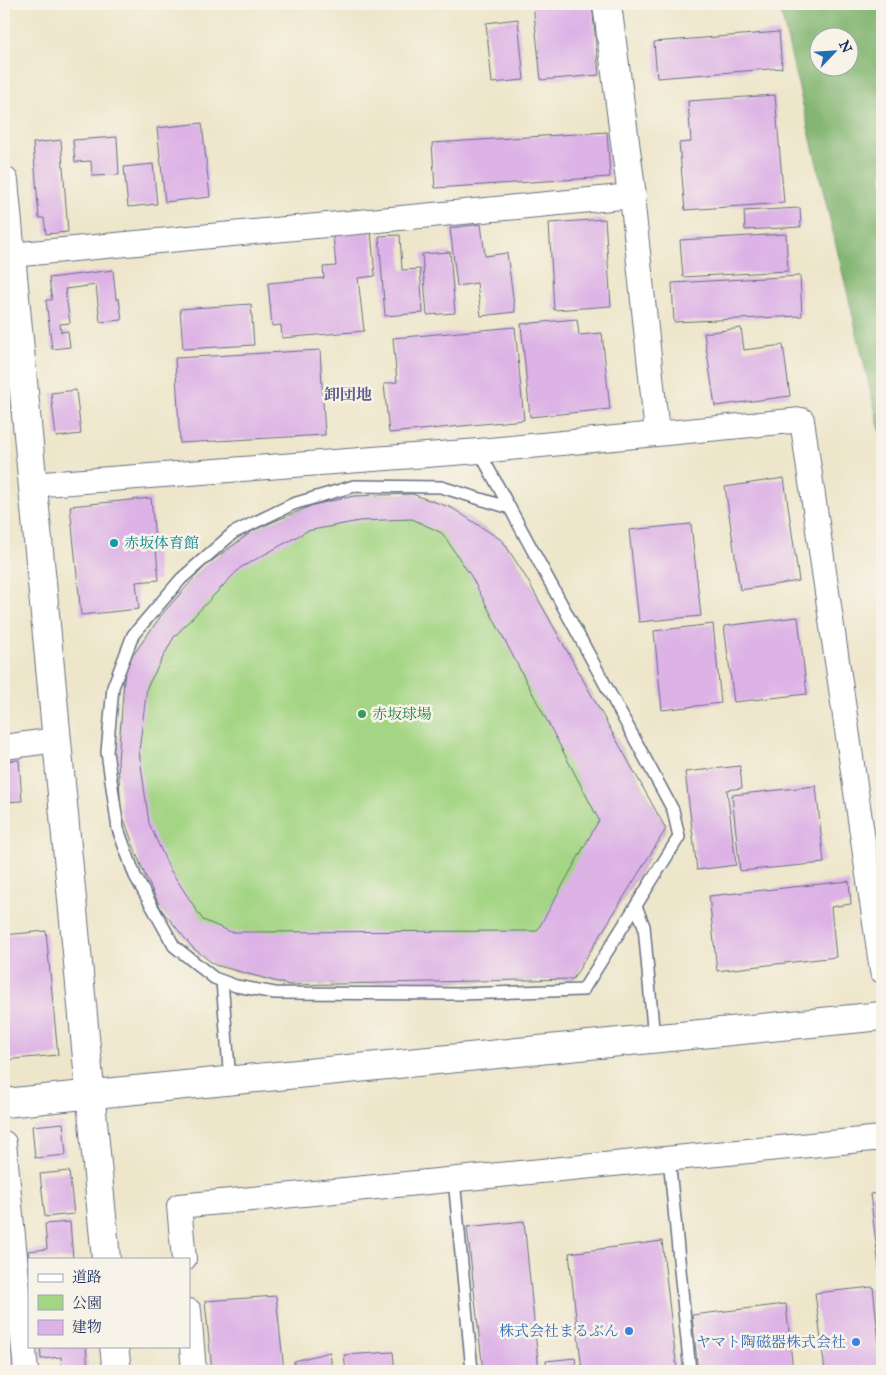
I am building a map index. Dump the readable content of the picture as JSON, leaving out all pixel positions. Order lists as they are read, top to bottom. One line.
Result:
{"districts":["卸団地"],"places":["赤坂体育館","赤坂球場","株式会社まるぶん","ヤマト陶磁器株式会社"],"legend":["道路","公園","建物"],"north":"top right"}
